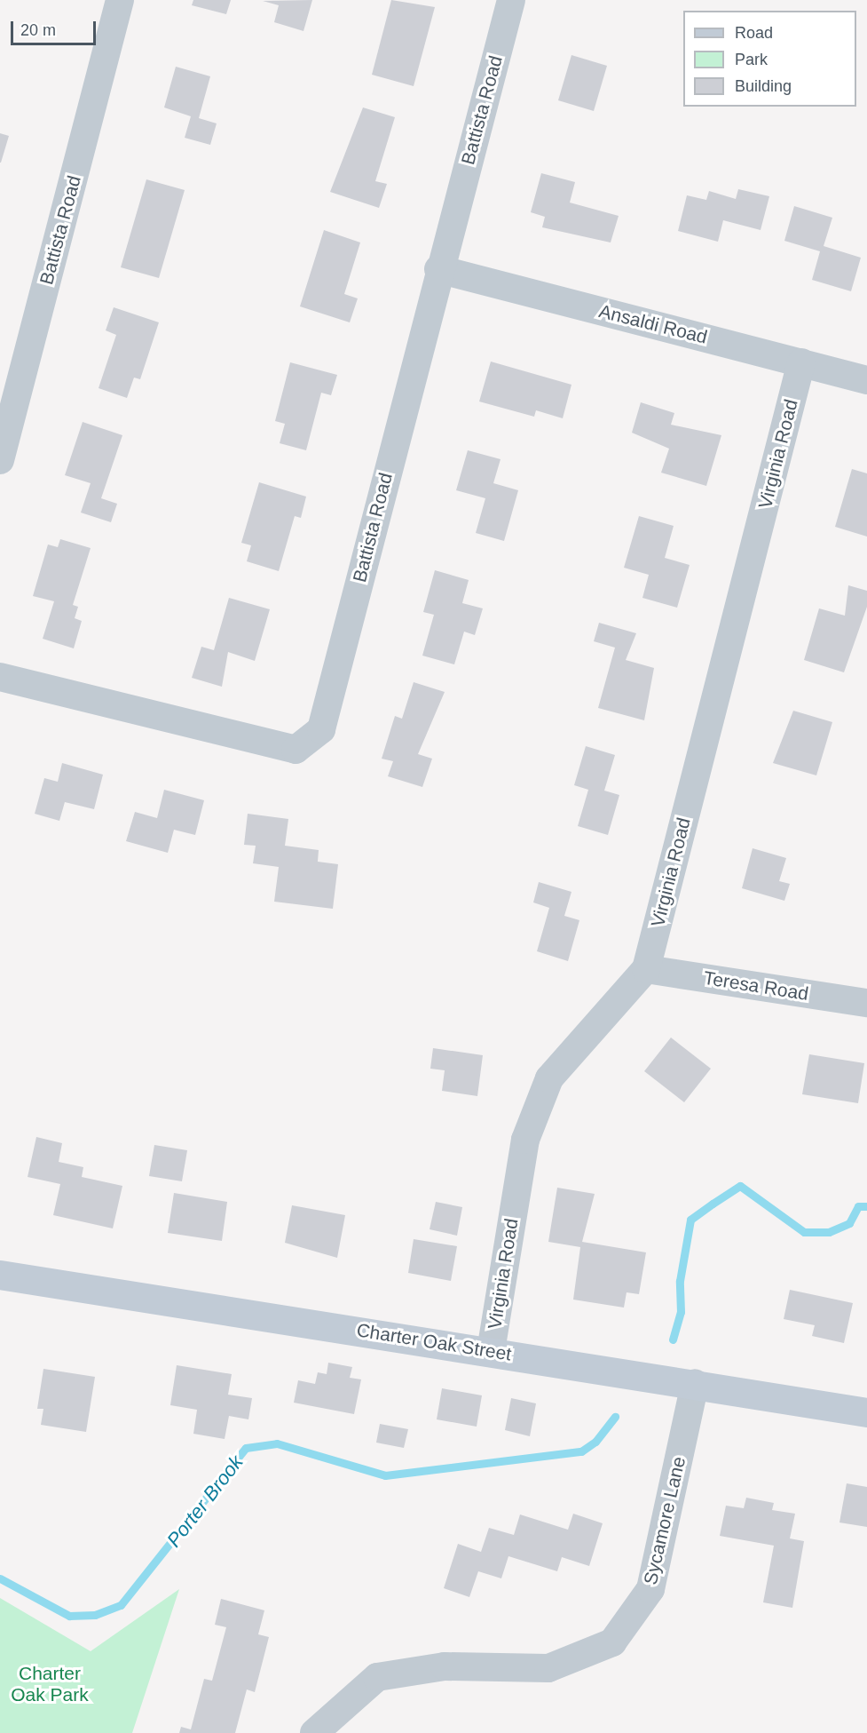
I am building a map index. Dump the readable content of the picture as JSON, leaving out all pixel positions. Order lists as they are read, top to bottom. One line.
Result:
{"streets":{"main road":["Charter Oak Street"],"street":["Battista Road","Ansaldi Road","Virginia Road","Teresa Road","Sycamore Lane"]},"crossings":[["Battista Road","Ansaldi Road"],["Ansaldi Road","Virginia Road"],["Virginia Road","Teresa Road"],["Virginia Road","Charter Oak Street"],["Charter Oak Street","Sycamore Lane"]],"water":["Porter Brook"],"parks":["Charter Oak Park"],"legend":["Road","Park","Building"],"scale_bar":"20 m"}
